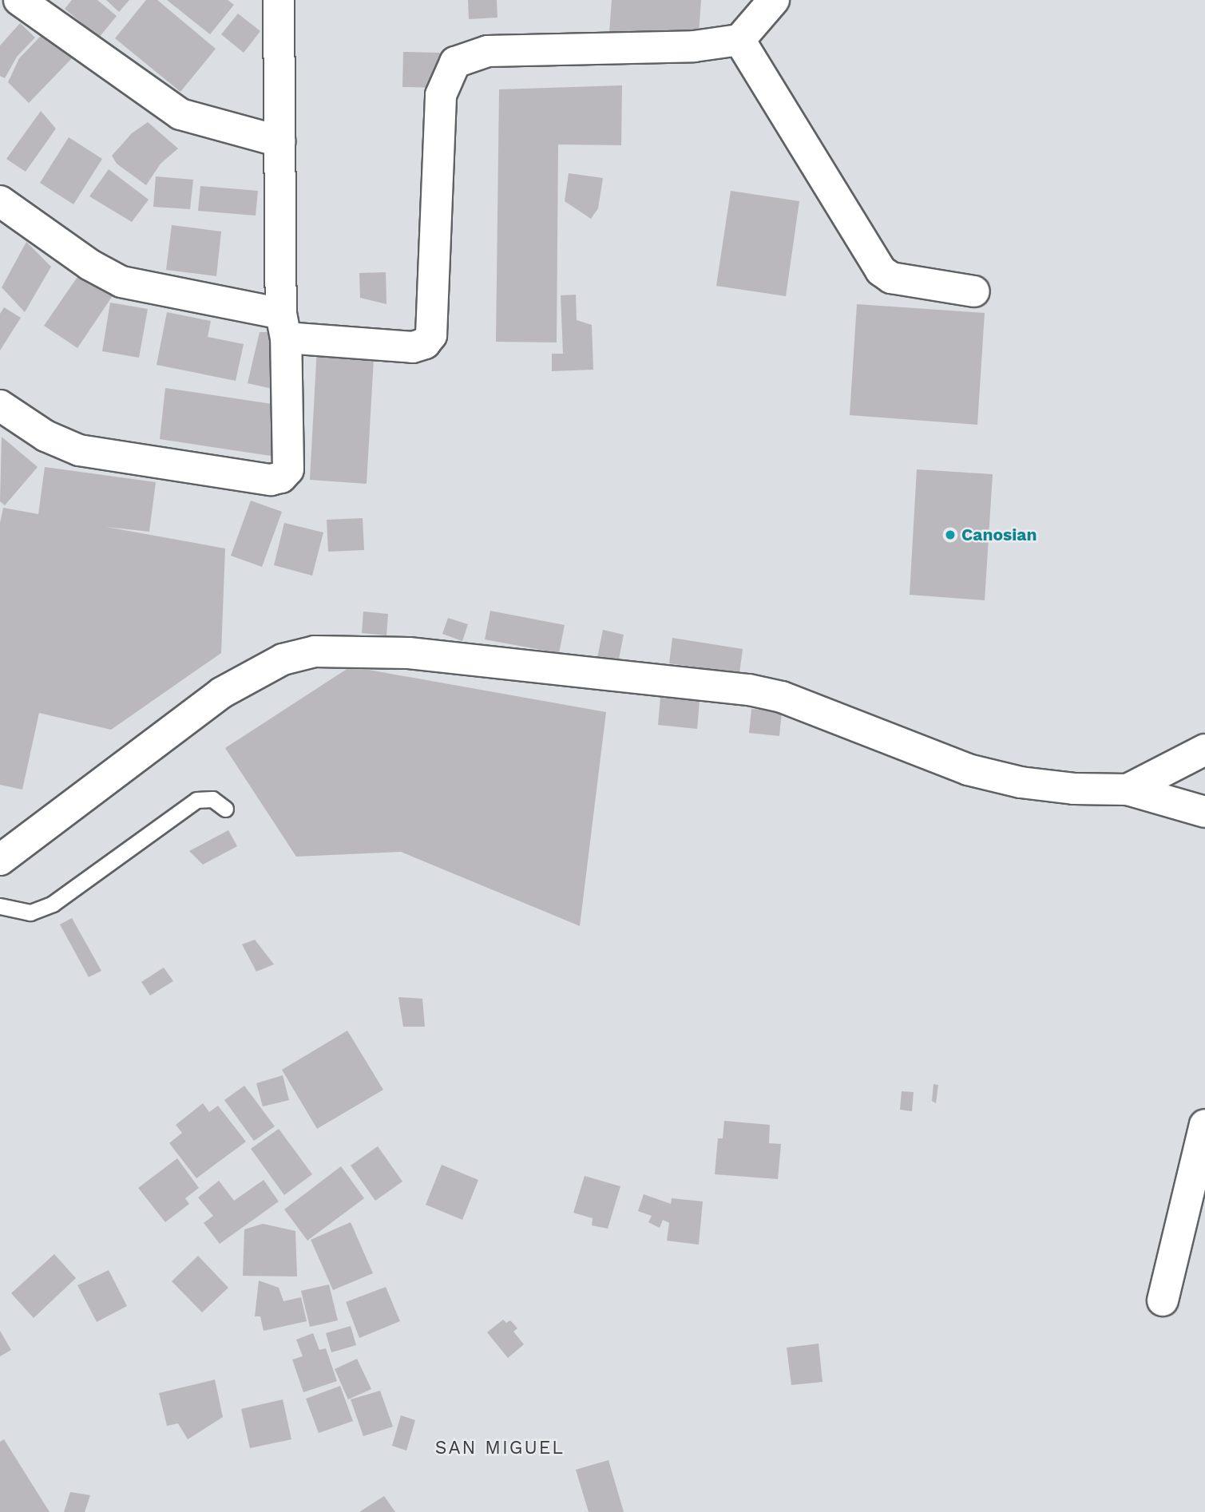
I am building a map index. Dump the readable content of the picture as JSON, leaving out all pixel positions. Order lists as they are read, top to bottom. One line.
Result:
{"districts":["SAN MIGUEL"],"places":["Canosian"]}
